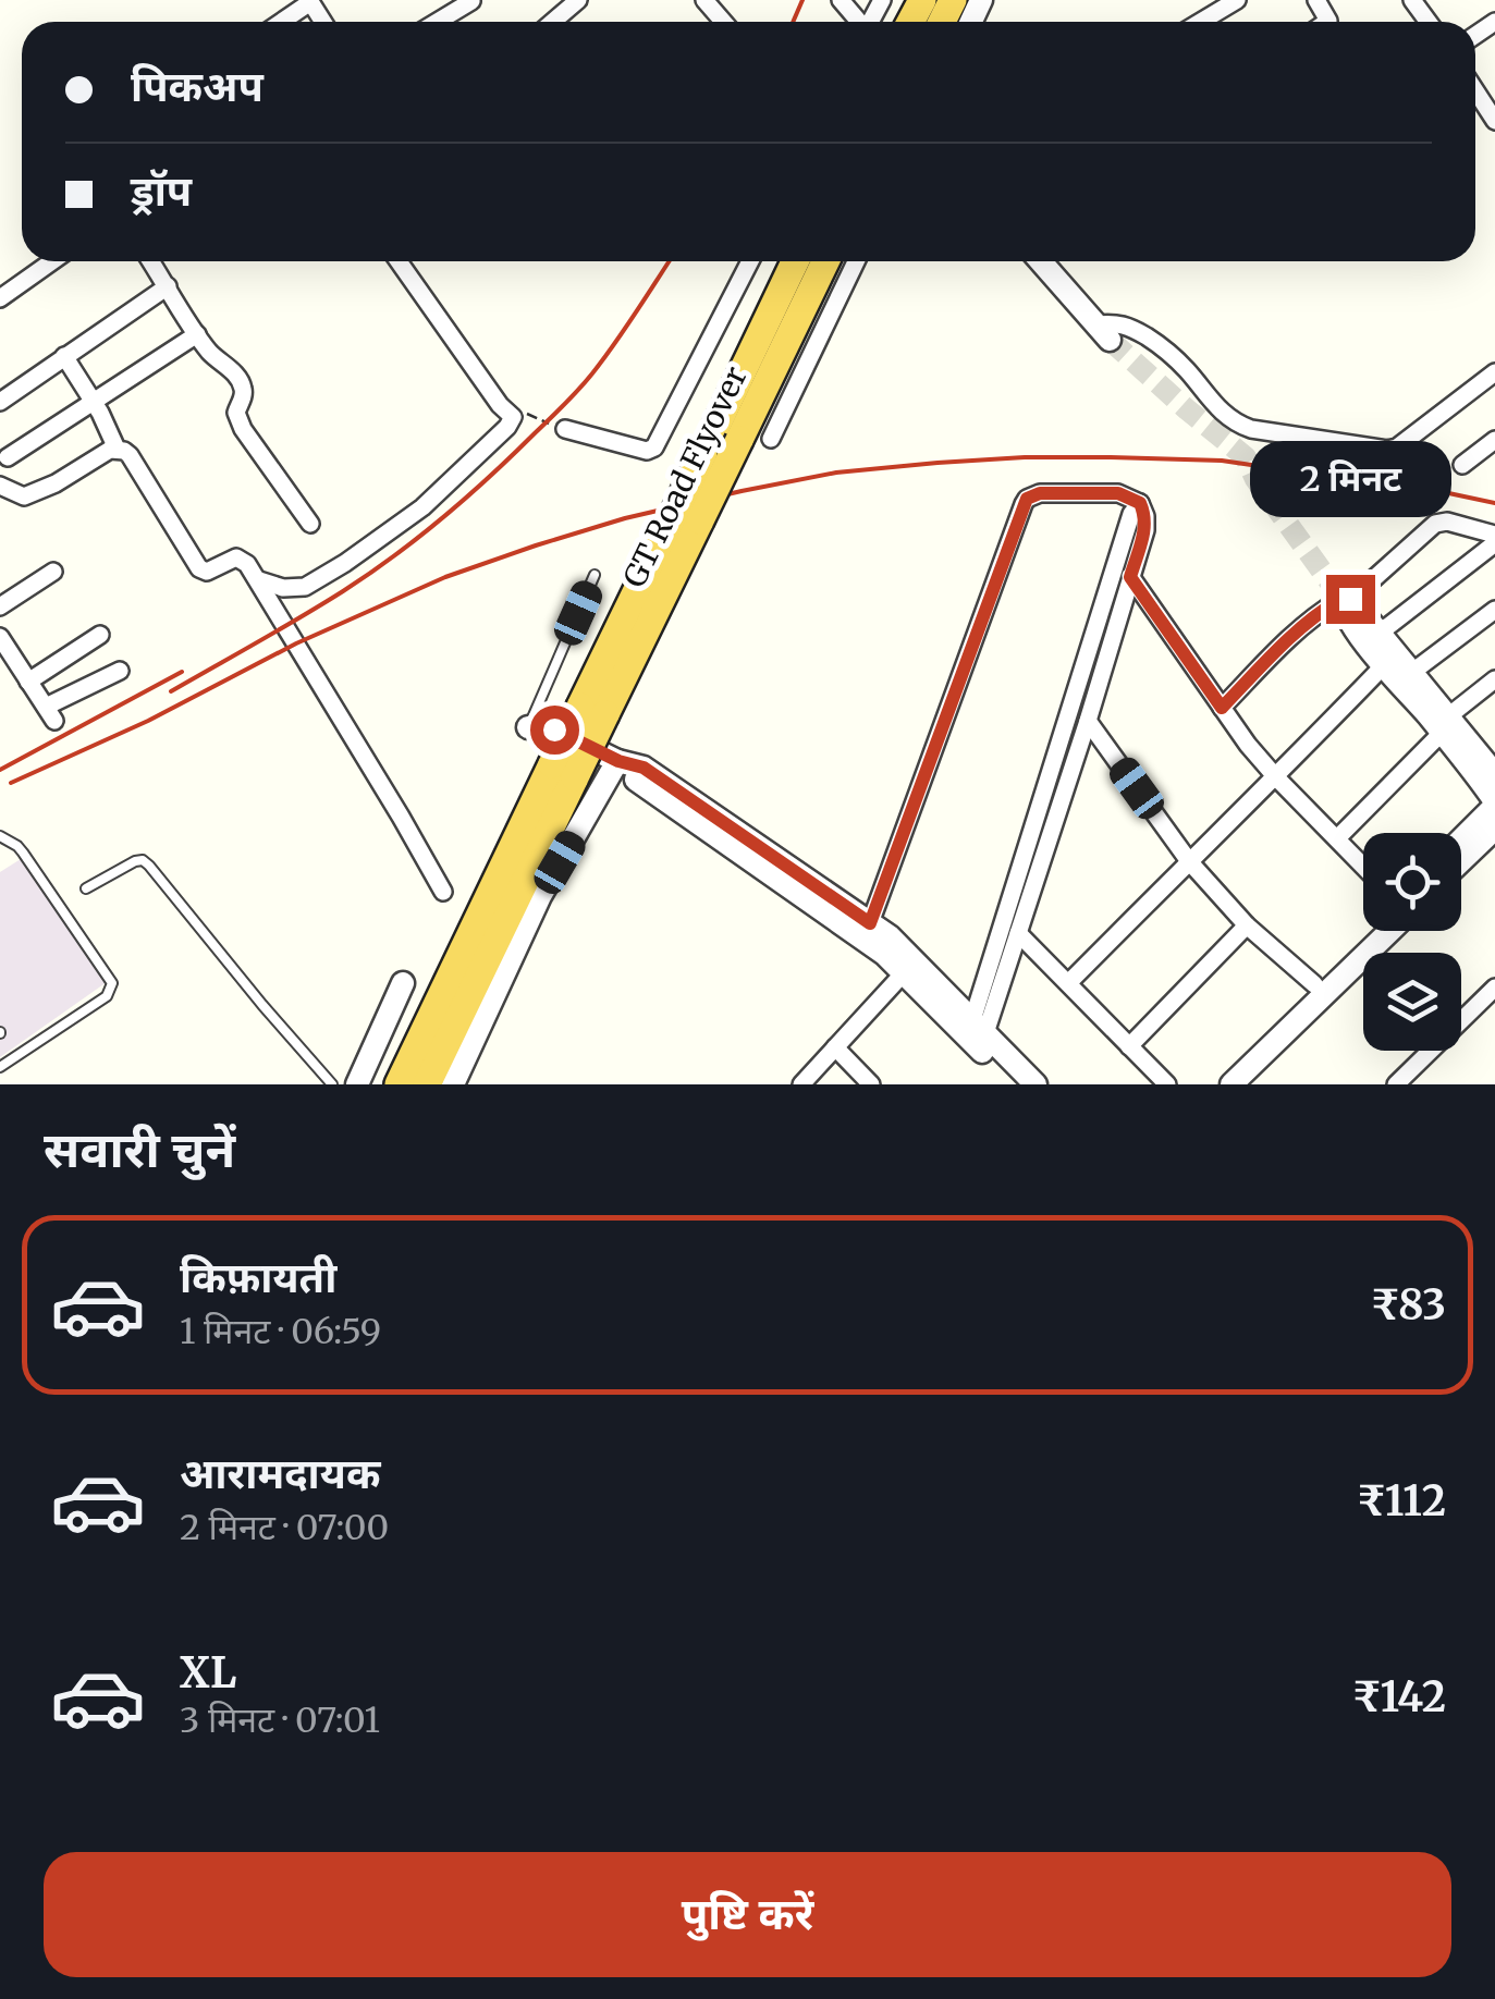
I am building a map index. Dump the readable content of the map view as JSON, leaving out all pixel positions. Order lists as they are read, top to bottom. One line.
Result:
{"streets":{"highway":["GT Road Flyover"]},"page":{"banner":["पिकअप","ड्रॉप"],"bubble":"2 मिनट","heading":"सवारी चुनें","list":[{"name":"किफ़ायती","note":"1 मिनट · 06:59","value":"₹83"},{"name":"आरामदायक","note":"2 मिनट · 07:00","value":"₹112"},{"name":"XL","note":"3 मिनट · 07:01","value":"₹142"}],"buttons":"पुष्टि करें"}}
